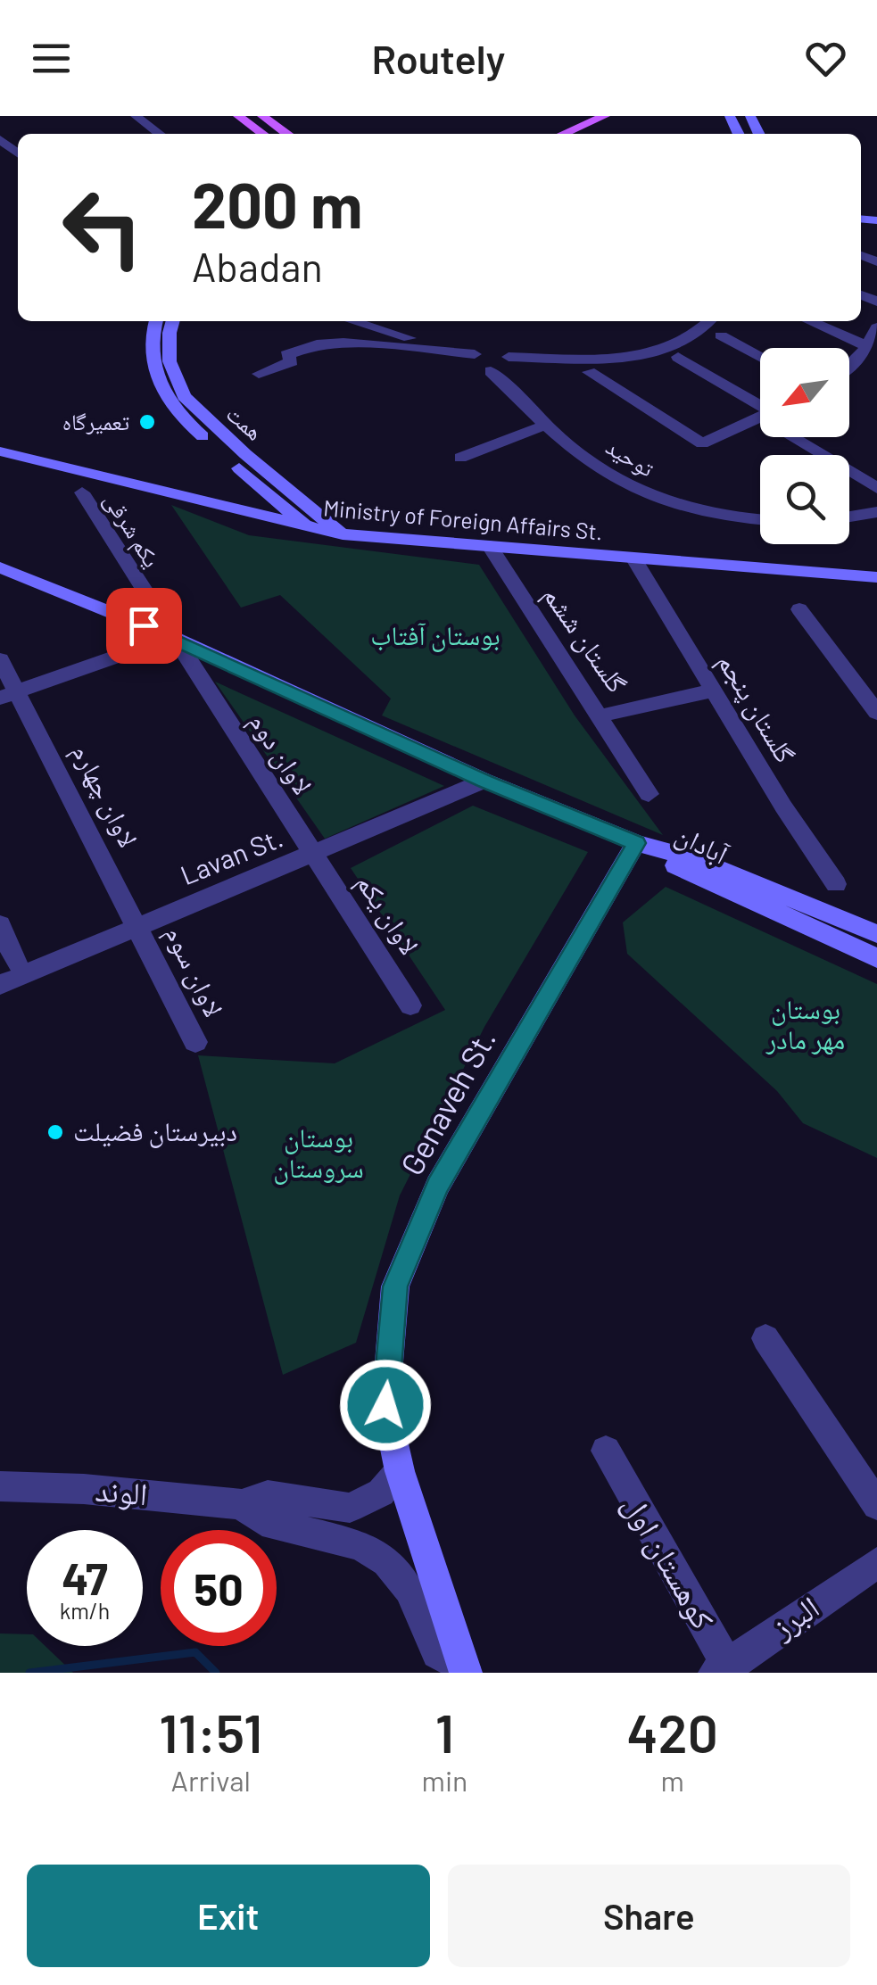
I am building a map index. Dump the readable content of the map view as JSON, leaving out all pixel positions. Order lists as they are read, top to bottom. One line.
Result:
{"streets":{"main road":["همت","Ministry of Foreign Affairs St.","آبادان","Genaveh St."],"street":["توحید","یکم شرقی","گلستان ششم","گلستان پنجم","لاوان دوم","لاوان چهارم","Lavan St.","لاوان یکم","لاوان سوم","الوند","کوهستان اول","البرز"]},"crossings":[["همت","Ministry of Foreign Affairs St."],["Ministry of Foreign Affairs St.","گلستان ششم"],["Ministry of Foreign Affairs St.","گلستان پنجم"],["یکم شرقی","لاوان دوم"],["گلستان ششم","گلستان پنجم"],["لاوان دوم","Lavan St."],["لاوان دوم","لاوان یکم"],["لاوان چهارم","Lavan St."],["لاوان چهارم","لاوان سوم"],["آبادان","Genaveh St."],["Lavan St.","لاوان یکم"],["Lavan St.","لاوان سوم"],["کوهستان اول","البرز"]],"parks":["بوستان آفتاب","بوستان مهر مادر","بوستان سروستان"],"places":["تعمیرگاه","دبیرستان فضیلت"],"north":"bottom left","page":{"header":"Routely","turn":["200 m","Abadan"],"speed":"47 km/h","limit":"50","eta":["11:51","Arrival","1","min","420","m"],"buttons":["Exit","Share"]}}
